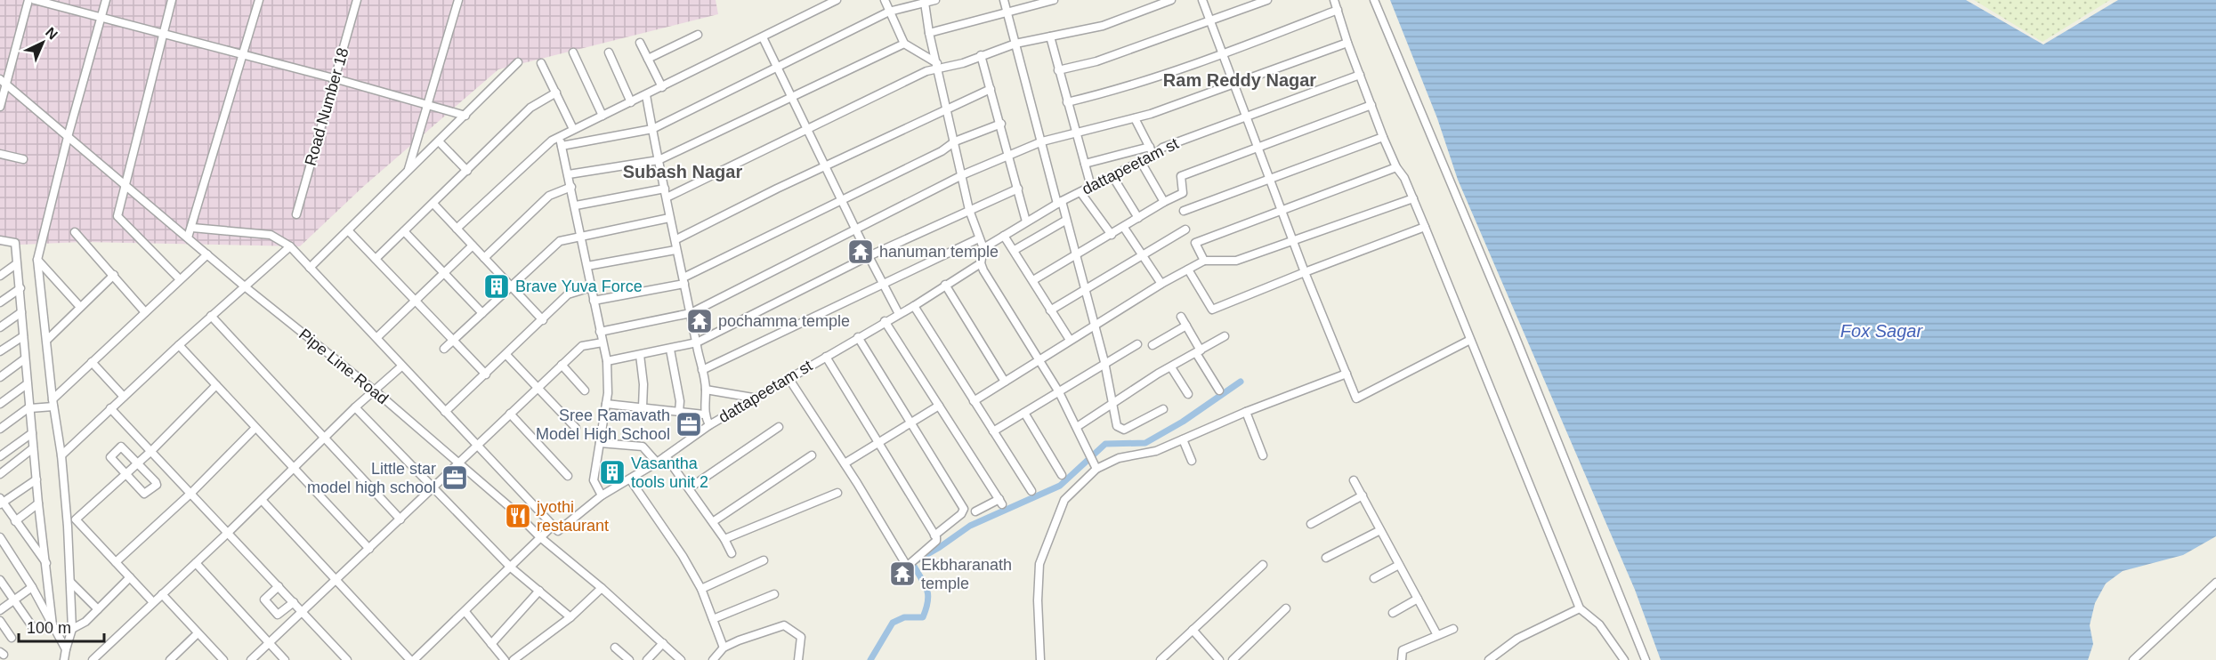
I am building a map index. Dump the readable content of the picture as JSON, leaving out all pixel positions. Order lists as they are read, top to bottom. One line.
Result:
{"streets":{"street":["Road Number 18","dattapeetam st","Pipe Line Road"]},"crossings":[["dattapeetam st","Pipe Line Road"]],"districts":["Ram Reddy Nagar","Subash Nagar"],"water":["Fox Sagar"],"places":{"temple":["hanuman temple","pochamma temple","Ekbharanath temple"],"building":["Brave Yuva Force","Vasantha tools unit 2"],"office":["Sree Ramavath Model High School","Little star model high school"],"restaurant":["jyothi restaurant"]},"scale_bar":"100 m","north":"top right"}
